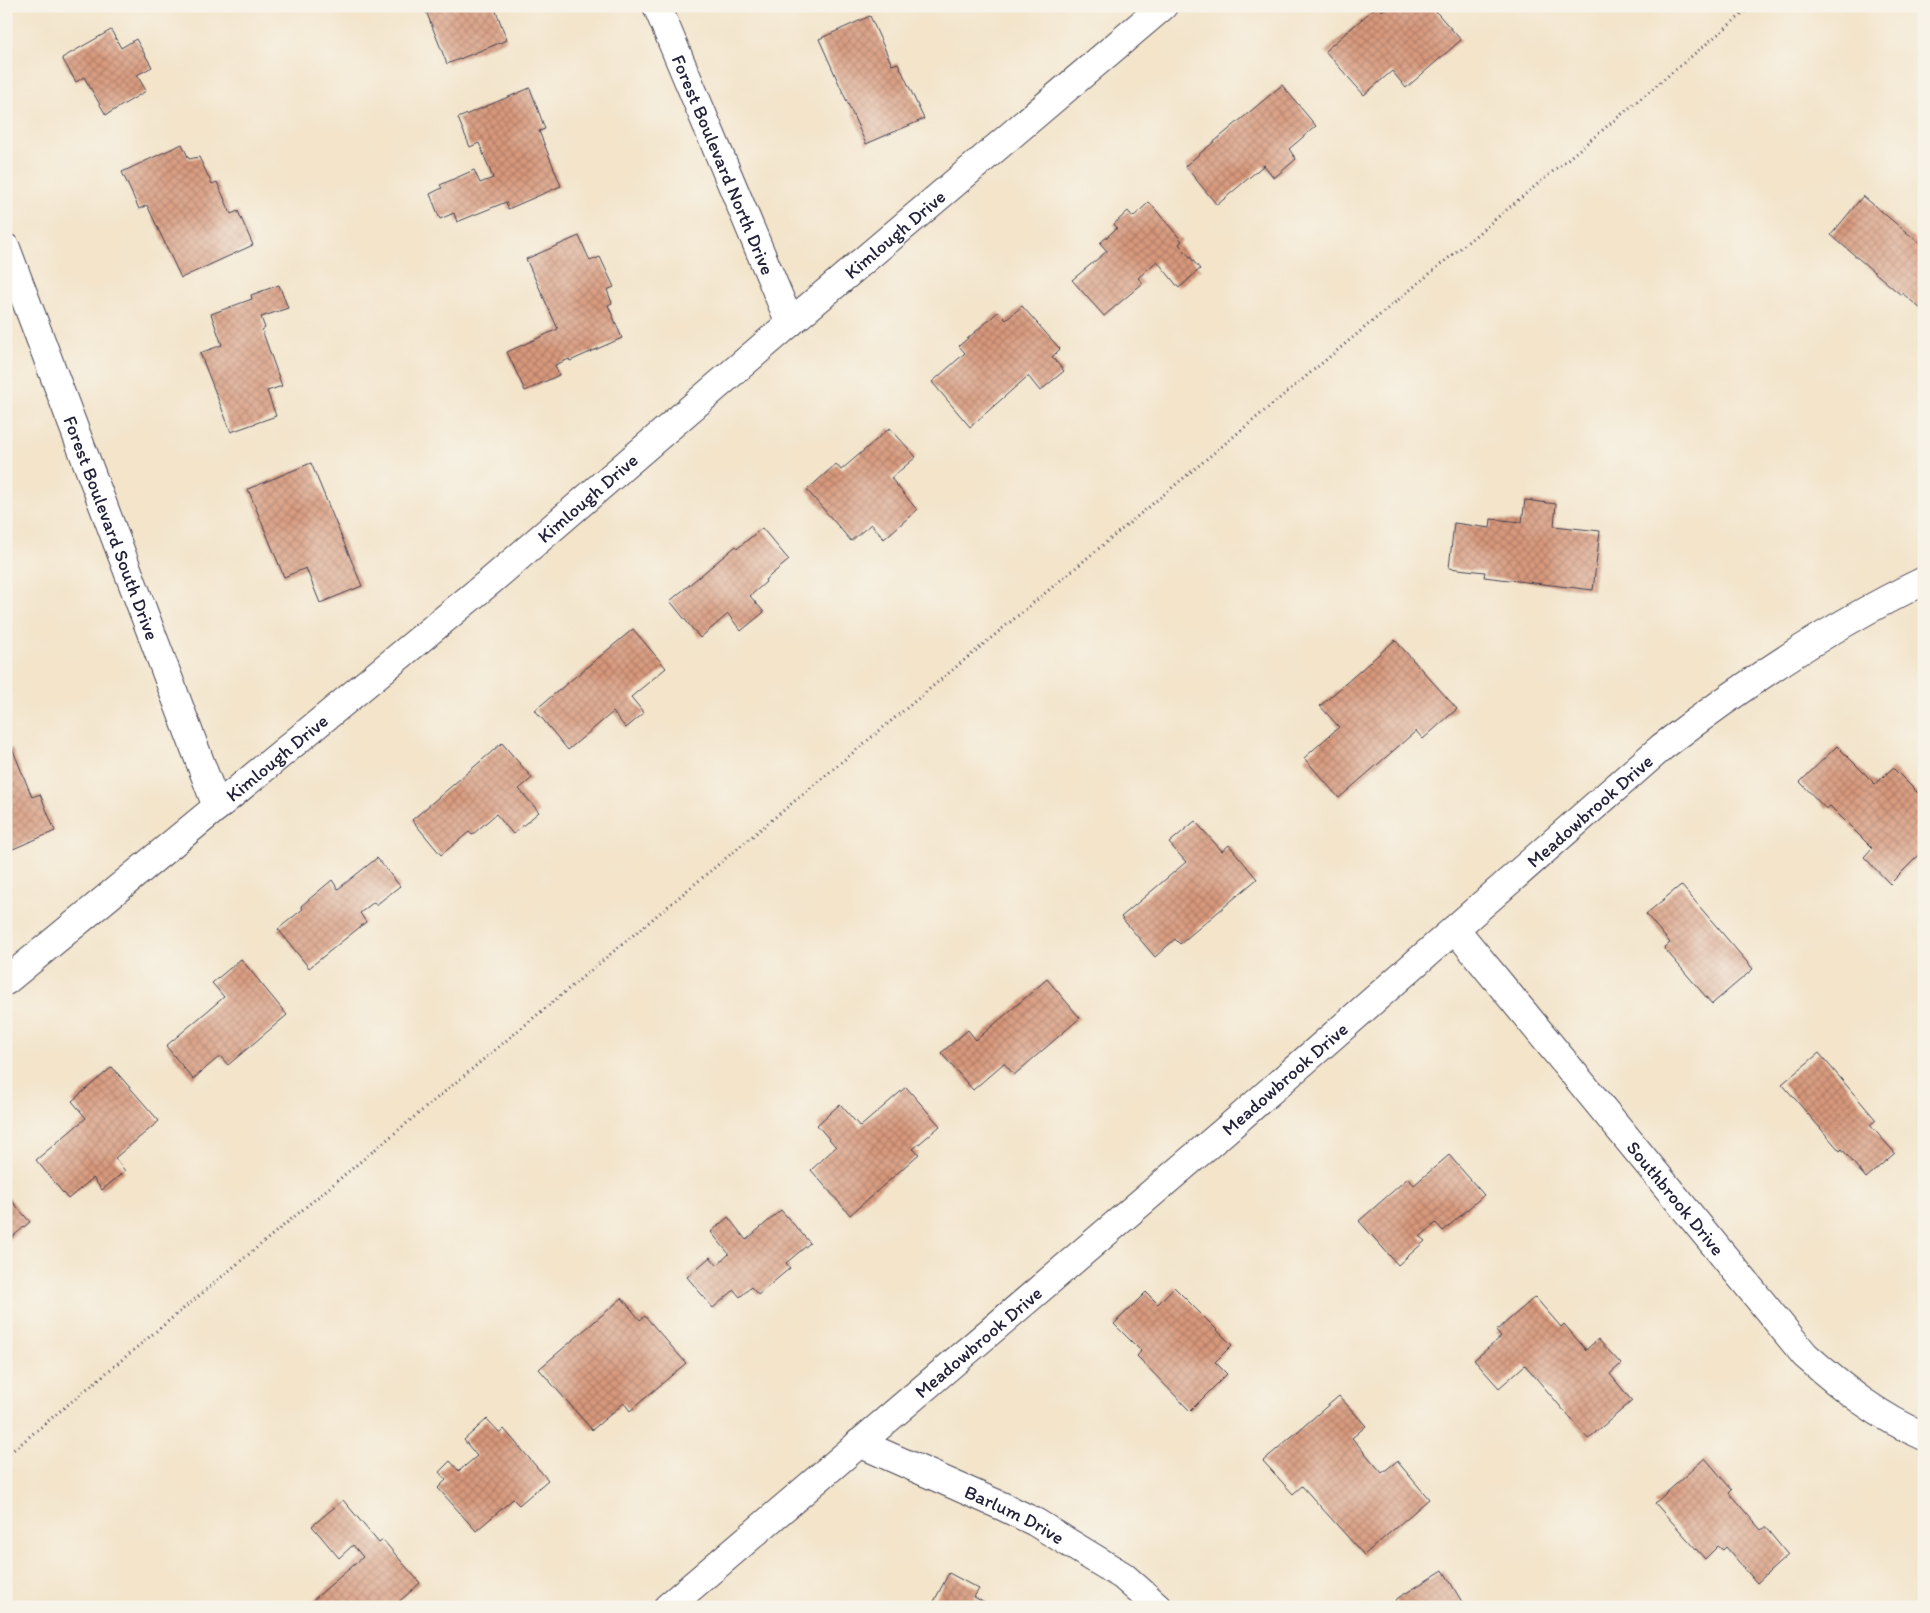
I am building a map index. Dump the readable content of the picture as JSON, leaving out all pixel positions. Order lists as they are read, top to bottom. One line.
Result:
{"streets":{"street":["Forest Boulevard North Drive","Kimlough Drive","Forest Boulevard South Drive","Meadowbrook Drive","Southbrook Drive","Barlum Drive"]},"crossings":[["Forest Boulevard North Drive","Kimlough Drive"],["Kimlough Drive","Forest Boulevard South Drive"],["Meadowbrook Drive","Southbrook Drive"],["Meadowbrook Drive","Barlum Drive"]]}
